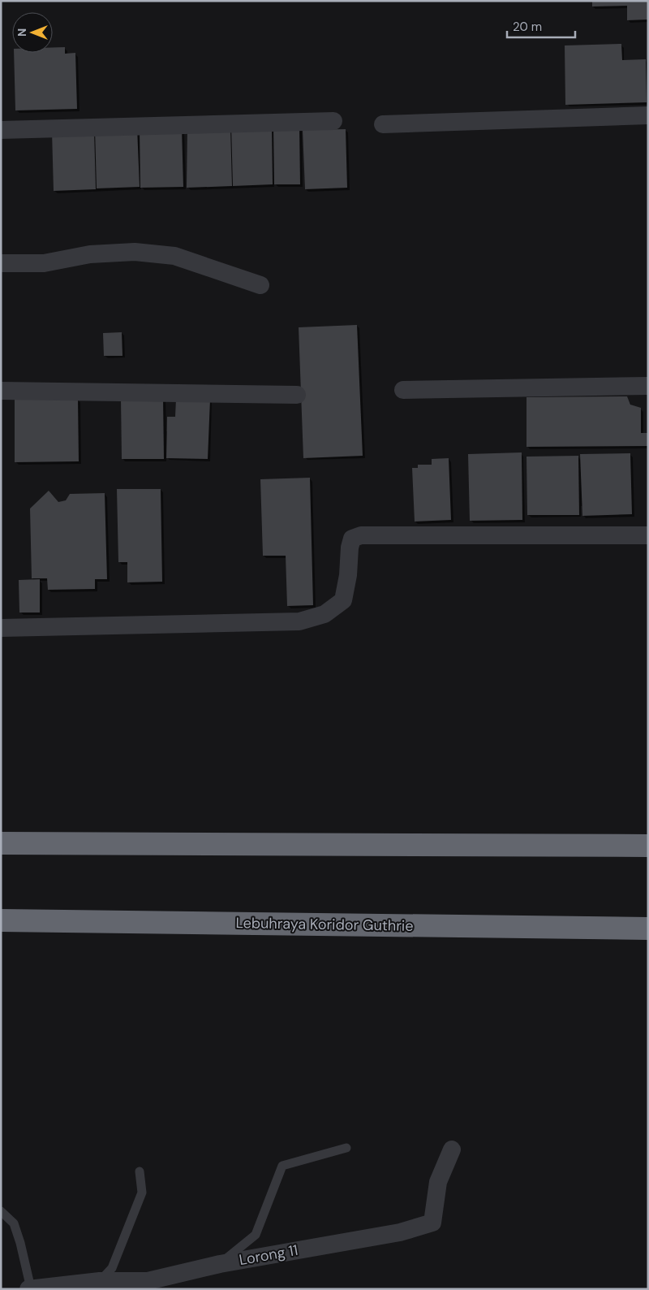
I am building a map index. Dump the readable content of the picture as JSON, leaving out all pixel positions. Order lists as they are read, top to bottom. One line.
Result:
{"streets":{"highway":["Lebuhraya Koridor Guthrie"],"street":["Lorong 11"]},"scale_bar":"20 m","north":"left"}
